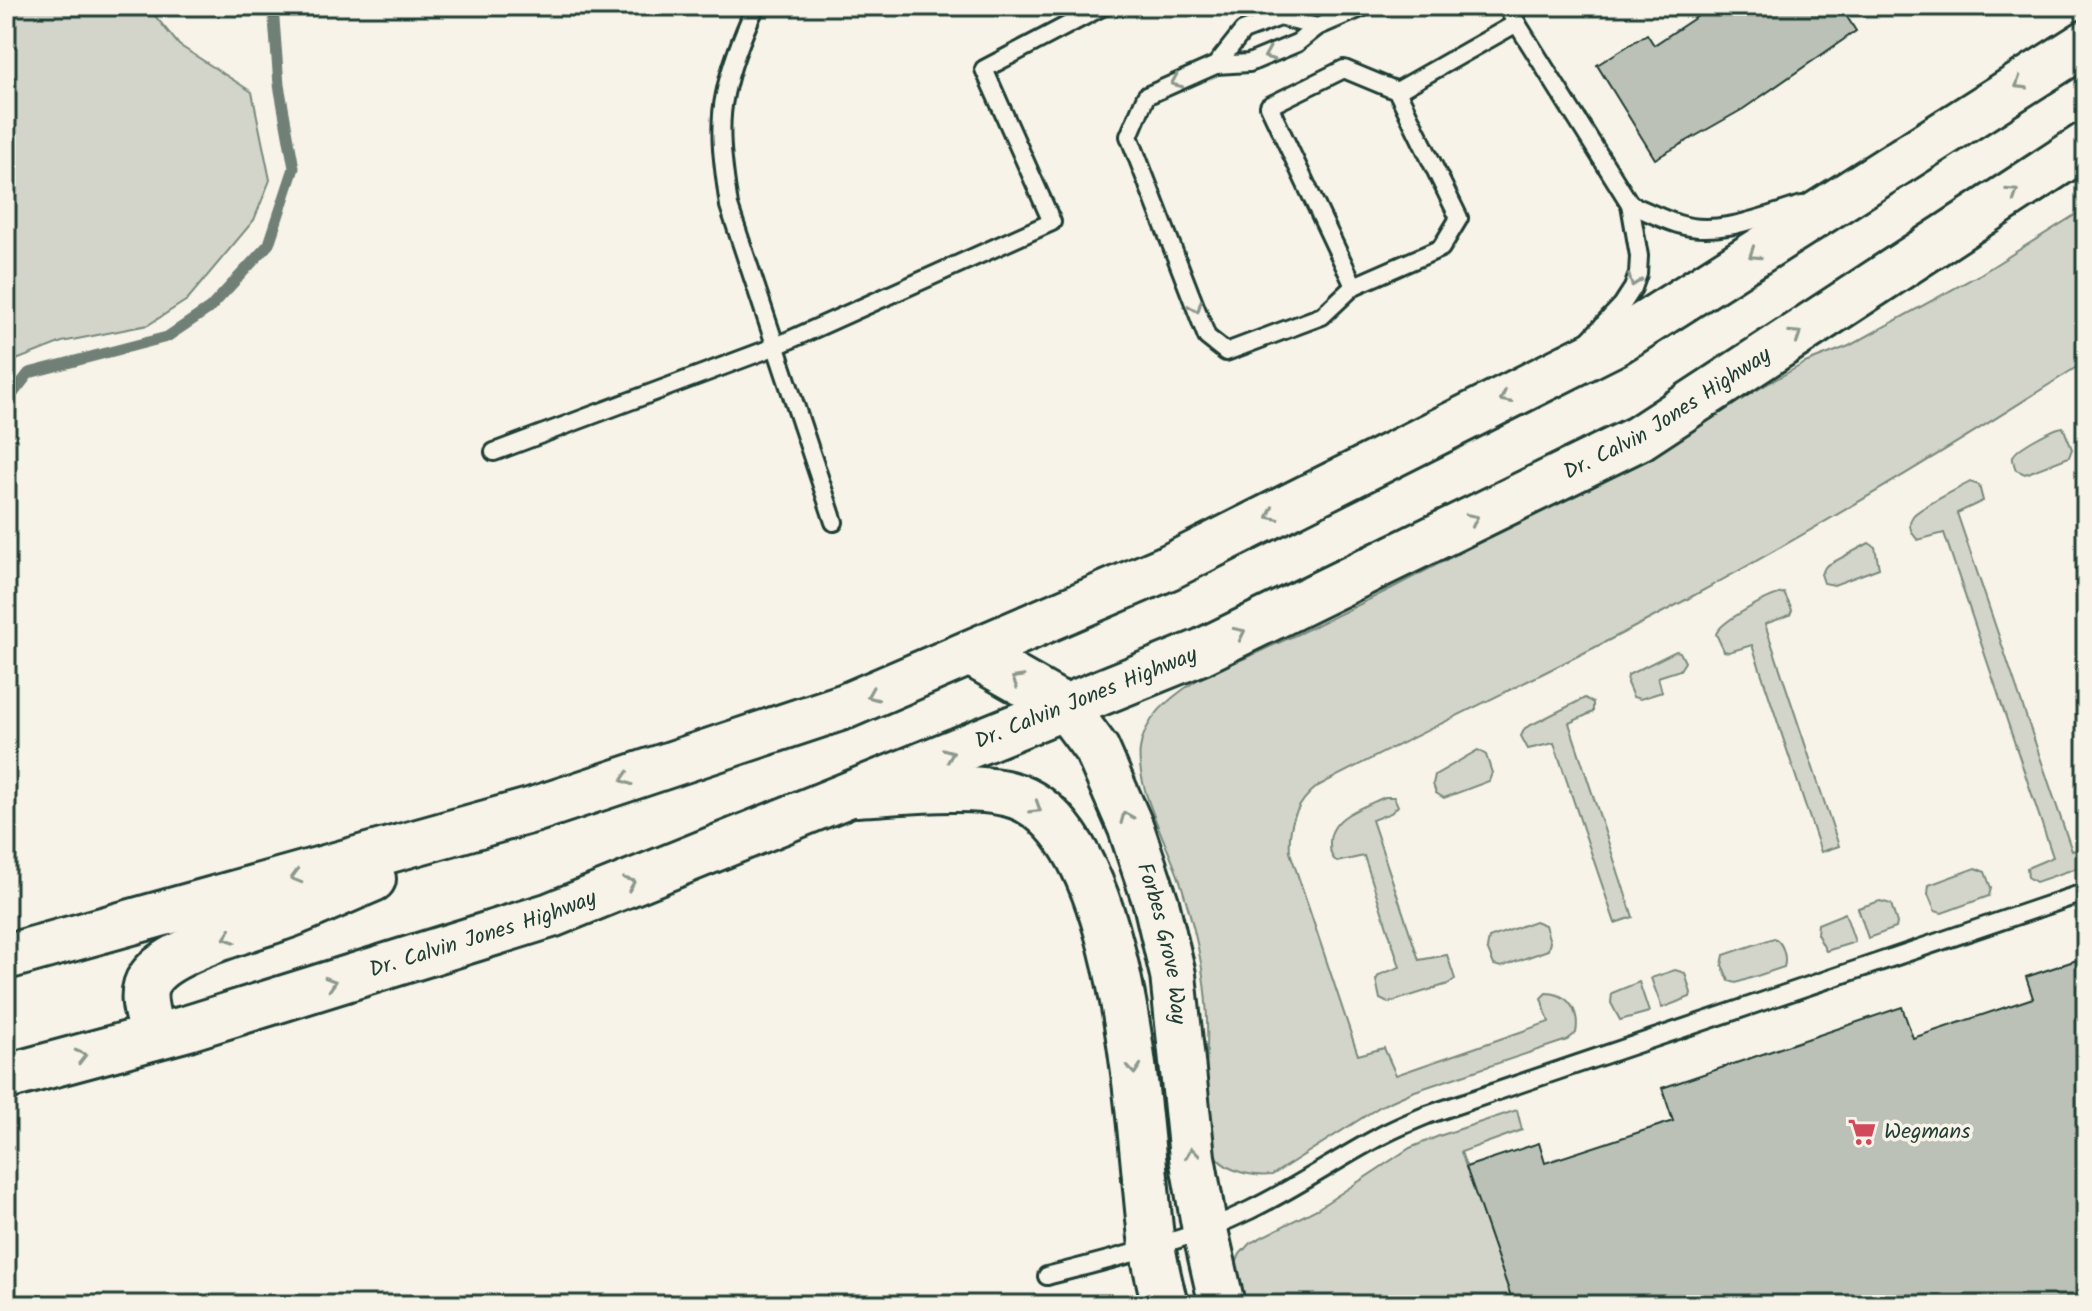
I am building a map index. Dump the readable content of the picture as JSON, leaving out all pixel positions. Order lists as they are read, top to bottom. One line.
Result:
{"streets":{"main road":["Dr. Calvin Jones Highway","Forbes Grove Way"]},"crossings":[["Dr. Calvin Jones Highway","Forbes Grove Way"]],"one_way":["Forbes Grove Way"],"places":{"supermarket":["Wegmans"]}}
